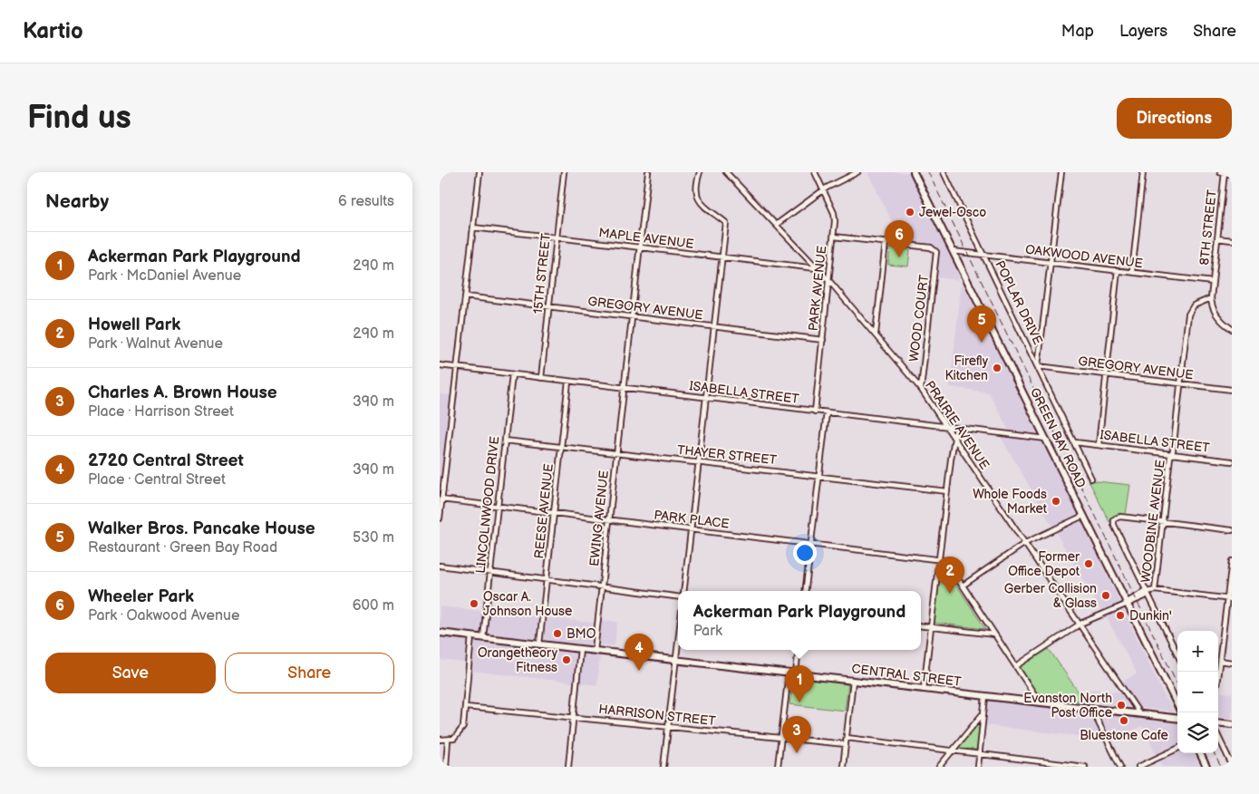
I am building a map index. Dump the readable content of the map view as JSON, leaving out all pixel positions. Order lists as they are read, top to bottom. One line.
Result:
{"streets":{"main road":["GREEN BAY ROAD","CENTRAL STREET"],"street":["8TH STREET","MAPLE AVENUE","OAKWOOD AVENUE","15TH STREET","PARK AVENUE","POPLAR DRIVE","GREGORY AVENUE","WOOD COURT","ISABELLA STREET","PRAIRIE AVENUE","THAYER STREET","LINCOLNWOOD DRIVE","REESE AVENUE","EWING AVENUE","PARK PLACE","WOODBINE AVENUE","HARRISON STREET"]},"crossings":[["8TH STREET","OAKWOOD AVENUE"],["8TH STREET","WOODBINE AVENUE"],["MAPLE AVENUE","15TH STREET"],["MAPLE AVENUE","PRAIRIE AVENUE"],["MAPLE AVENUE","EWING AVENUE"],["OAKWOOD AVENUE","POPLAR DRIVE"],["OAKWOOD AVENUE","GREEN BAY ROAD"],["15TH STREET","GREGORY AVENUE"],["15TH STREET","ISABELLA STREET"],["PARK AVENUE","GREGORY AVENUE"],["PARK AVENUE","ISABELLA STREET"],["PARK AVENUE","PRAIRIE AVENUE"],["POPLAR DRIVE","GREGORY AVENUE"],["POPLAR DRIVE","ISABELLA STREET"],["GREGORY AVENUE","EWING AVENUE"],["GREGORY AVENUE","WOODBINE AVENUE"],["WOOD COURT","PRAIRIE AVENUE"],["ISABELLA STREET","PRAIRIE AVENUE"],["ISABELLA STREET","GREEN BAY ROAD"],["ISABELLA STREET","LINCOLNWOOD DRIVE"],["ISABELLA STREET","REESE AVENUE"],["ISABELLA STREET","EWING AVENUE"],["ISABELLA STREET","WOODBINE AVENUE"],["PRAIRIE AVENUE","CENTRAL STREET"],["THAYER STREET","LINCOLNWOOD DRIVE"],["THAYER STREET","REESE AVENUE"],["THAYER STREET","EWING AVENUE"],["LINCOLNWOOD DRIVE","PARK PLACE"],["LINCOLNWOOD DRIVE","CENTRAL STREET"],["REESE AVENUE","PARK PLACE"],["REESE AVENUE","CENTRAL STREET"],["EWING AVENUE","PARK PLACE"],["EWING AVENUE","CENTRAL STREET"]],"places":["Jewel-Osco","Firefly Kitchen","Whole Foods Market","Former Office Depot","Gerber Collision & Glass","Oscar A. Johnson House","Dunkin'","BMO","Orangetheory Fitness","Evanston North Post Office","Bluestone Cafe"],"page":{"header":"Kartio","nav":["Map","Layers","Share"],"buttons":["Directions",["Save","Share"]],"title":"Find us","heading":["Nearby","6 results"],"pins":["6","5","2","4","1","3"],"list":[{"mark":"1","name":"Ackerman Park Playground","note":"Park · McDaniel Avenue","value":"290 m"},{"mark":"2","name":"Howell Park","note":"Park · Walnut Avenue","value":"290 m"},{"mark":"3","name":"Charles A. Brown House","note":"Place · Harrison Street","value":"390 m"},{"mark":"4","name":"2720 Central Street","note":"Place · Central Street","value":"390 m"},{"mark":"5","name":"Walker Bros. Pancake House","note":"Restaurant · Green Bay Road","value":"530 m"},{"mark":"6","name":"Wheeler Park","note":"Park · Oakwood Avenue","value":"600 m"}],"popup":["Ackerman Park Playground","Park"],"map_buttons":["+","−"]}}
